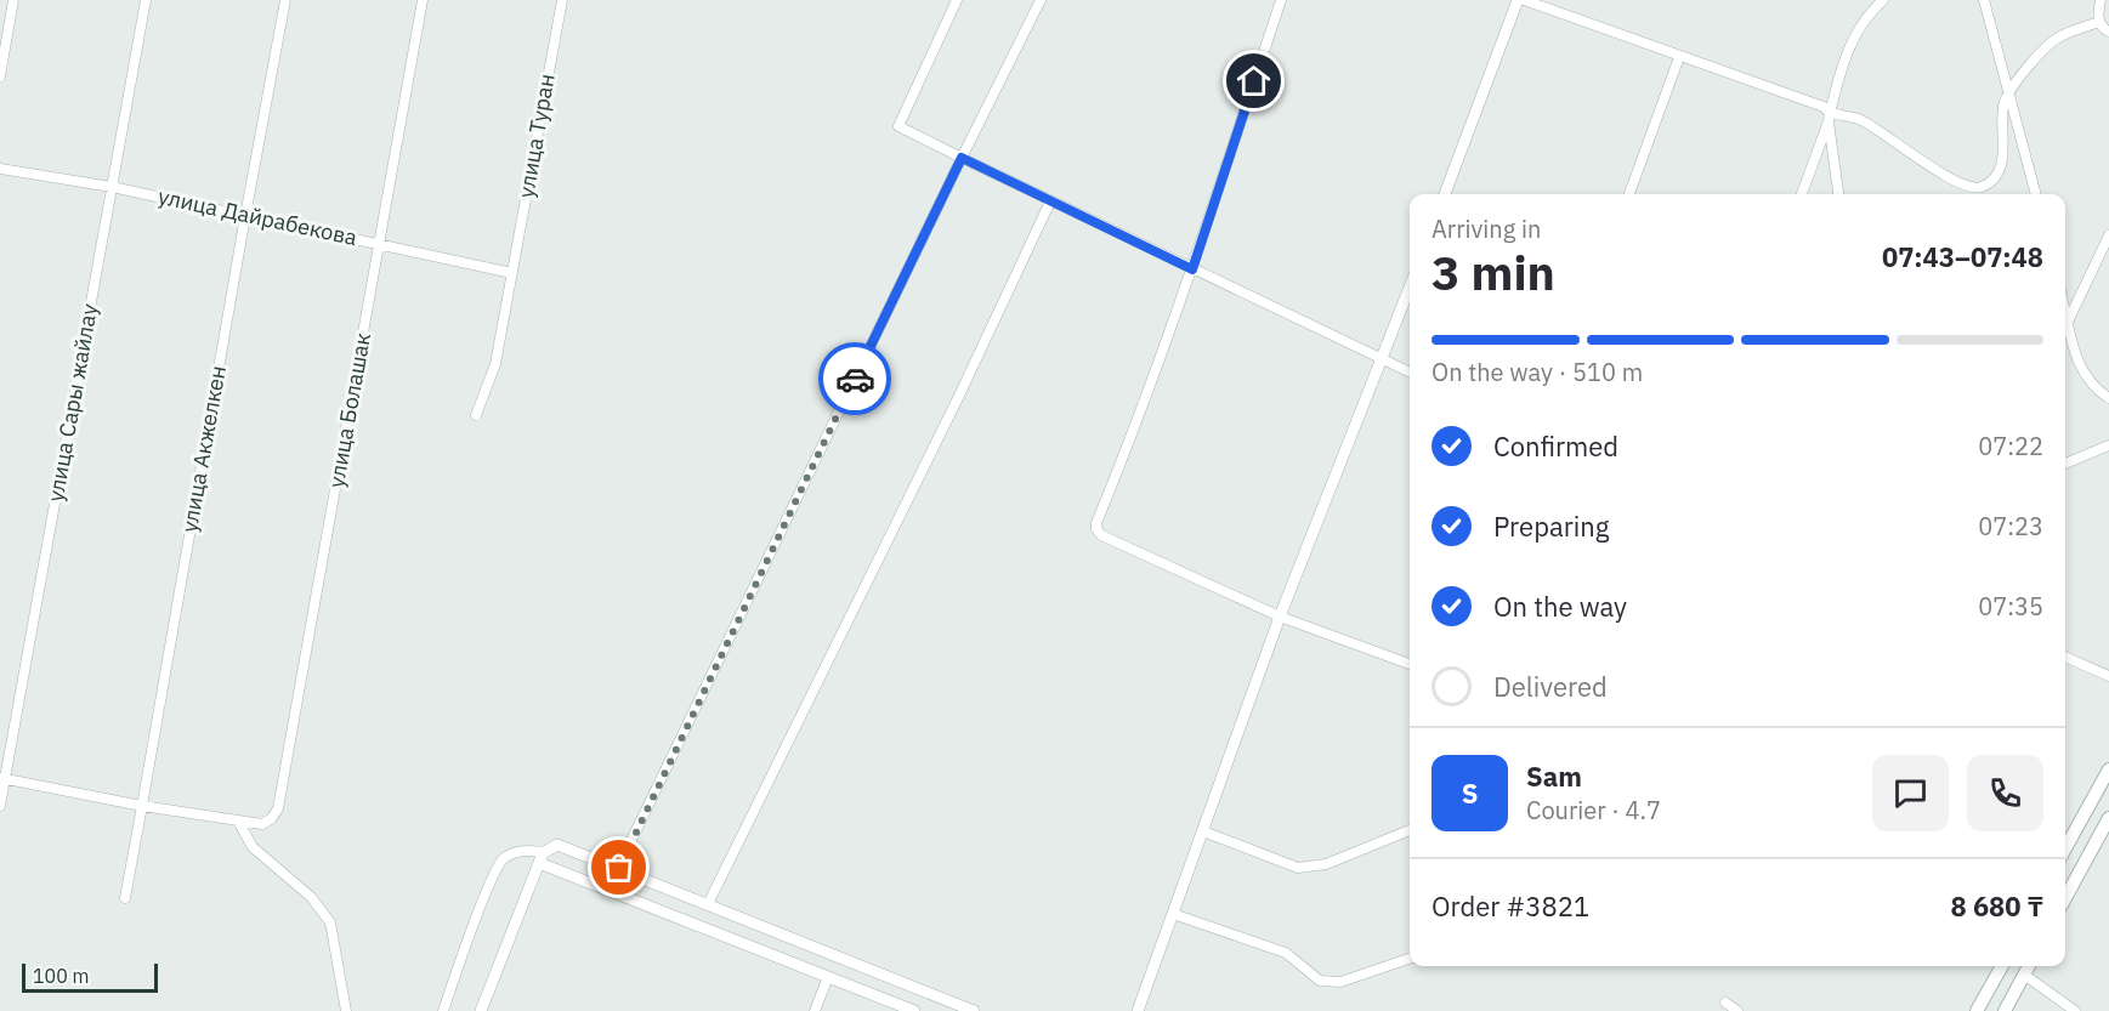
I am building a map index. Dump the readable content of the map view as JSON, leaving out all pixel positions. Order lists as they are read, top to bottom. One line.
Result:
{"streets":{"street":["улица Туран","улица Дайрабекова","улица Сары жайлау","улица Болашак","улица Акжелкен"]},"crossings":[["улица Туран","улица Дайрабекова"],["улица Дайрабекова","улица Сары жайлау"],["улица Дайрабекова","улица Болашак"],["улица Дайрабекова","улица Акжелкен"]],"scale_bar":"100 m","page":{"heading":["3 min","Arriving in","07:43–07:48"],"panel":["Sam","Courier · 4.7","Order #3821","8 680 ₸"],"bar":"On the way · 510 m","list":[["Confirmed","07:22"],["Preparing","07:23"],["On the way","07:35"],"Delivered"],"round":"S","scale":"100 m"}}
